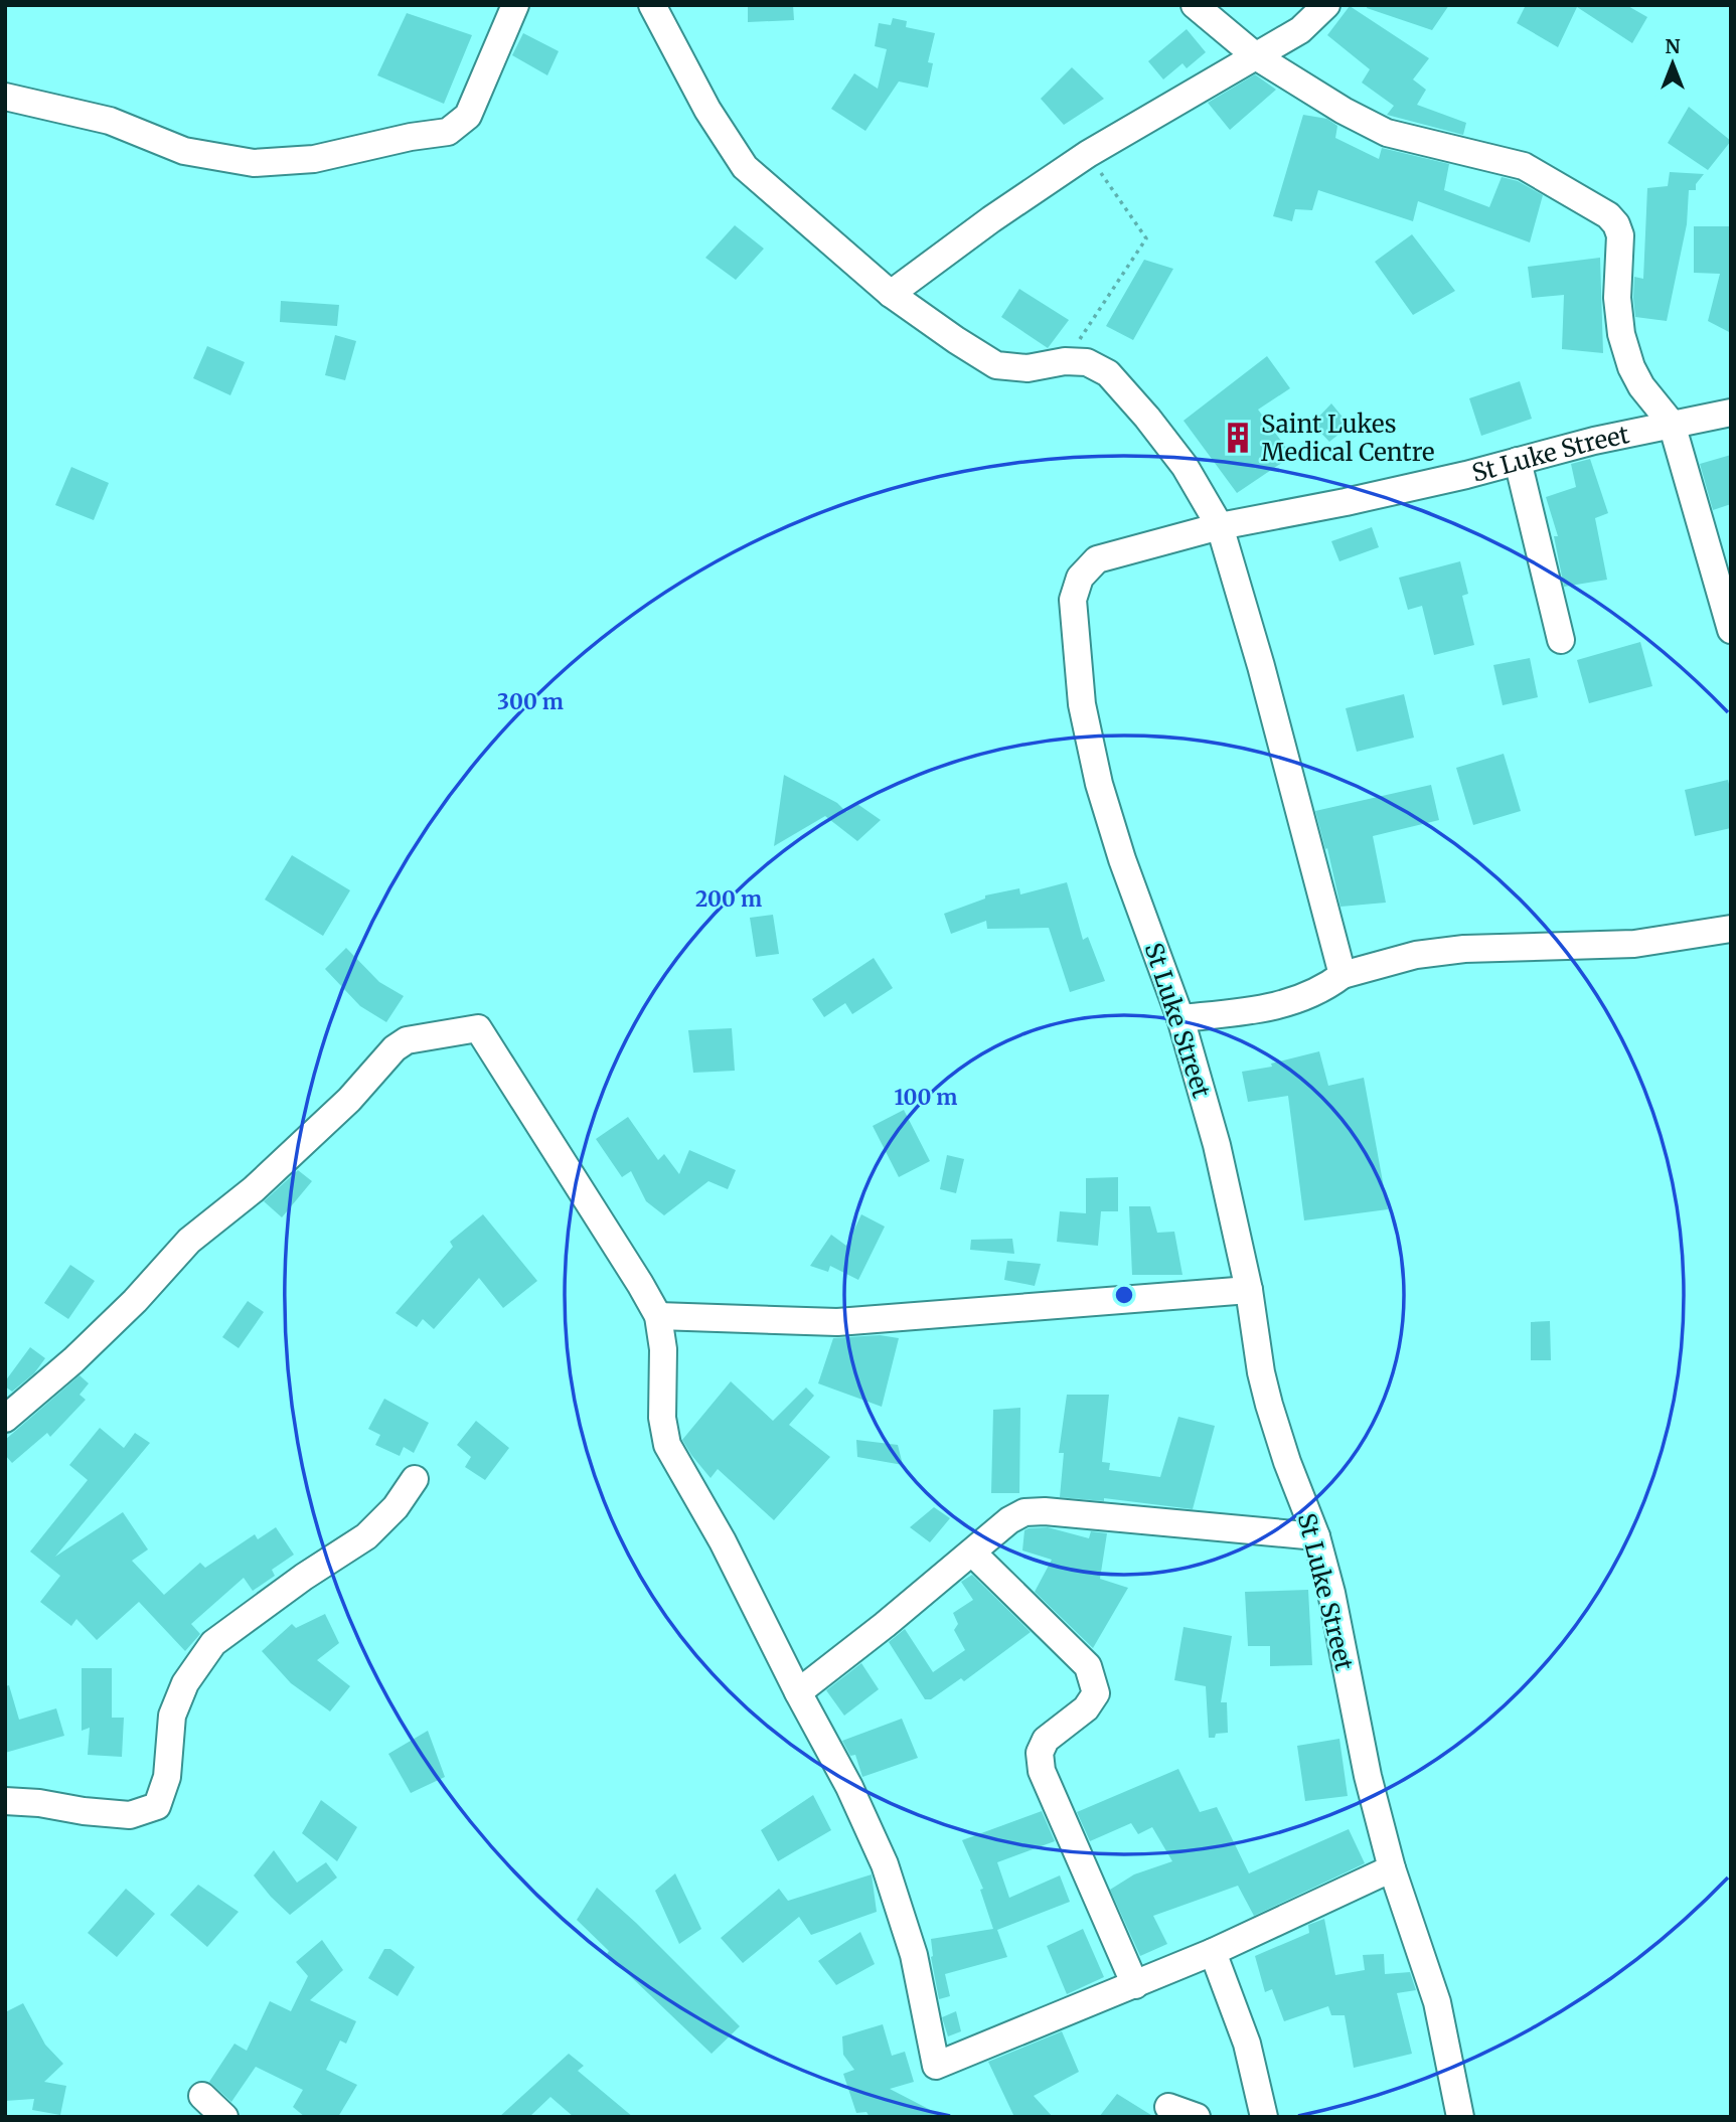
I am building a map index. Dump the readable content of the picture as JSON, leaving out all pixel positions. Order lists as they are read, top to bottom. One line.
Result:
{"streets":{"street":["St Luke Street"]},"places":{"building":["Saint Lukes Medical Centre"]},"north":"top","rings":["300 m","200 m","100 m"]}
